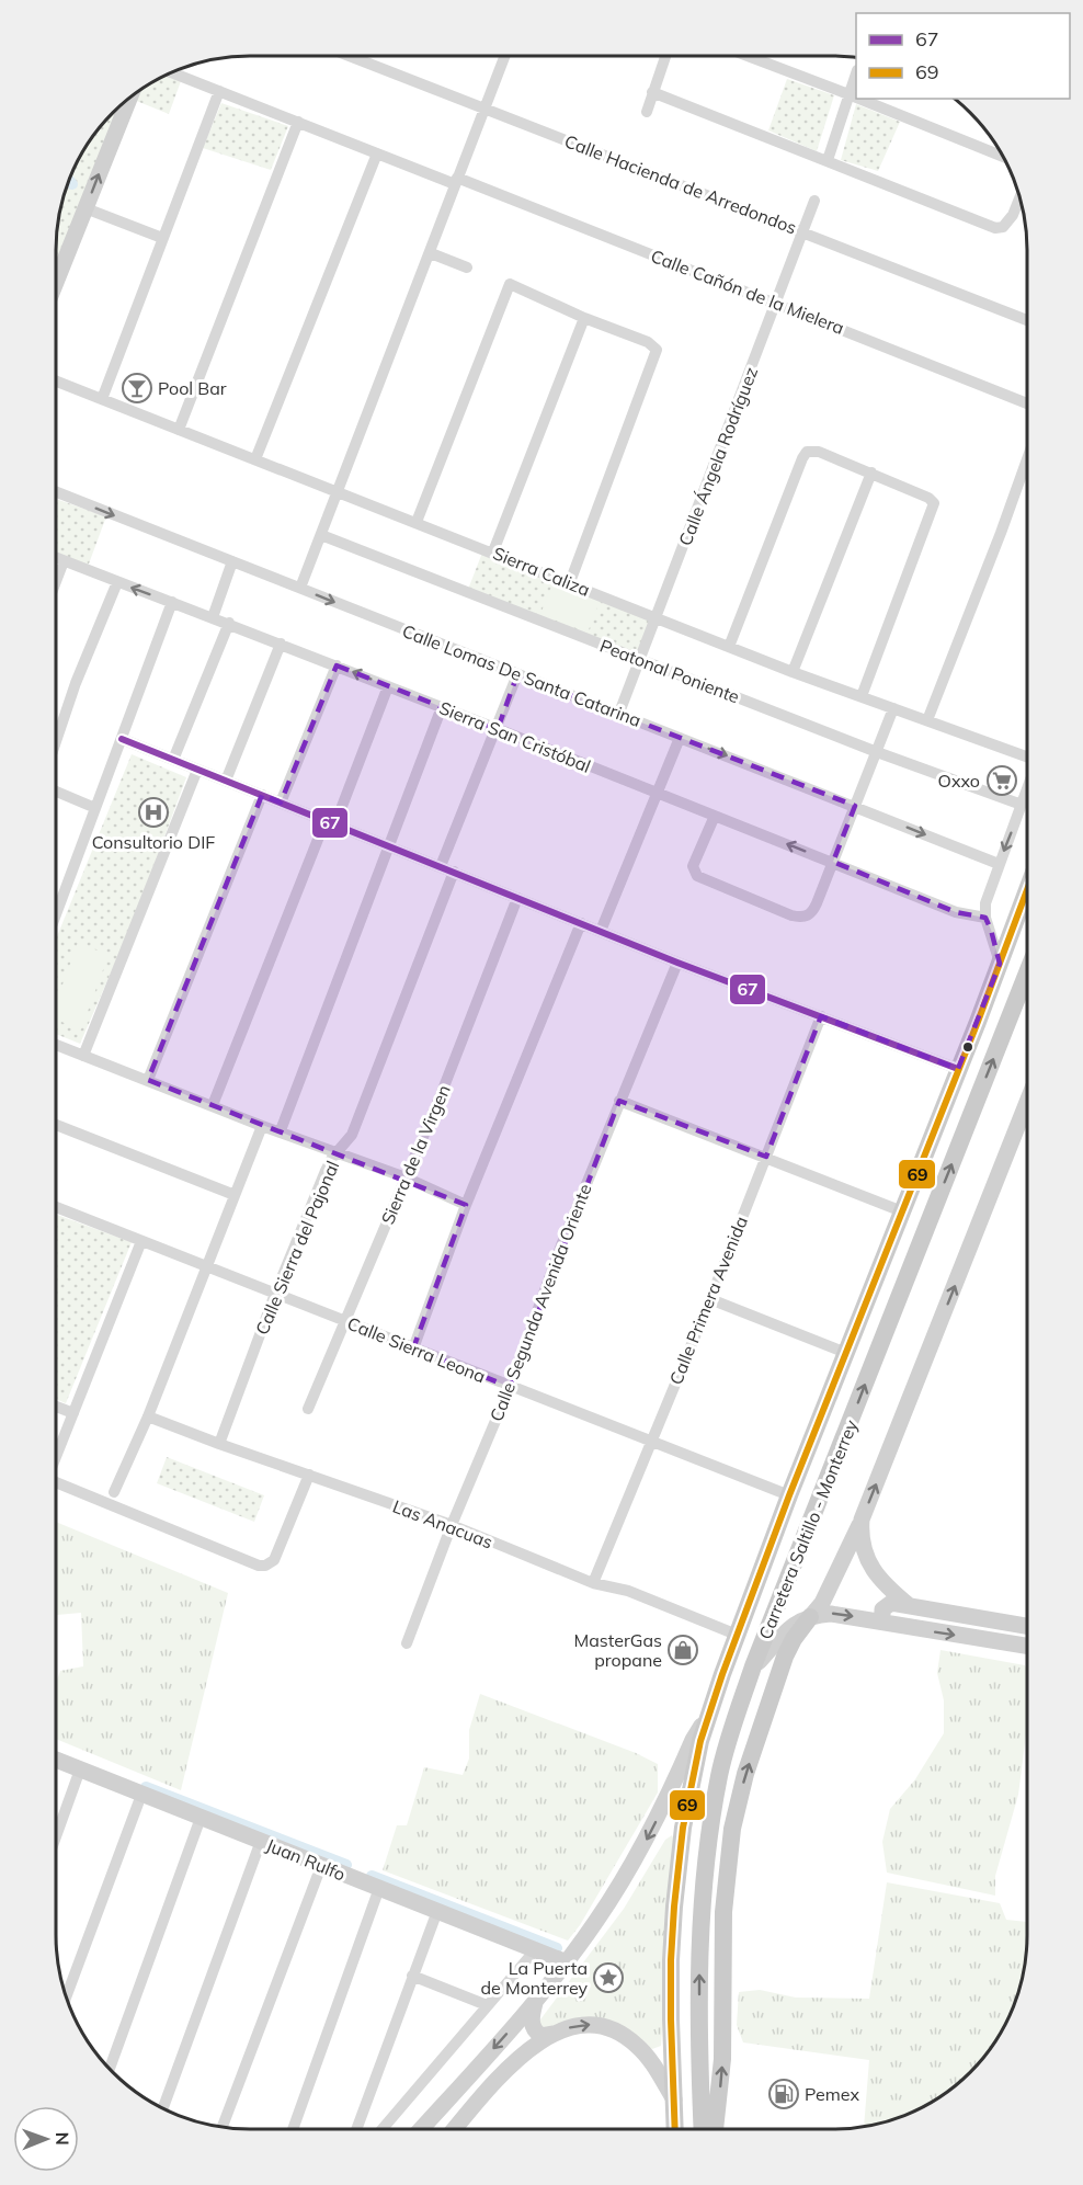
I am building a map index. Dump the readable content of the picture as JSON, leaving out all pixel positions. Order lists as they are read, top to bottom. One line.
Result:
{"streets":{"main road":["Carretera Saltillo - Monterrey"],"street":["Calle Hacienda de Arredondos","Calle Cañón de la Mielera","Calle Ángela Rodríguez","Sierra Caliza","Peatonal Poniente","Calle Lomas De Santa Catarina","Sierra San Cristóbal","Sierra de la Virgen","Calle Sierra del Pajonal","Calle Primera Avenida","Calle Segunda Avenida Oriente","Calle Sierra Leona","Las Anacuas","Juan Rulfo"]},"crossings":[["Calle Hacienda de Arredondos","Calle Ángela Rodríguez"],["Calle Cañón de la Mielera","Calle Ángela Rodríguez"],["Calle Ángela Rodríguez","Sierra Caliza"],["Calle Ángela Rodríguez","Peatonal Poniente"],["Calle Ángela Rodríguez","Calle Lomas De Santa Catarina"],["Sierra de la Virgen","Calle Sierra Leona"],["Calle Sierra del Pajonal","Calle Sierra Leona"],["Calle Sierra del Pajonal","Las Anacuas"],["Calle Primera Avenida","Calle Sierra Leona"],["Calle Primera Avenida","Las Anacuas"],["Calle Segunda Avenida Oriente","Calle Sierra Leona"],["Calle Segunda Avenida Oriente","Las Anacuas"],["Calle Sierra Leona","Carretera Saltillo - Monterrey"],["Las Anacuas","Carretera Saltillo - Monterrey"]],"one_way":["Calle Lomas De Santa Catarina"],"places":{"bar":["Pool Bar"],"supermarket":["Oxxo"],"hospital":["Consultorio DIF"],"shop":["MasterGas propane"],"place":["La Puerta de Monterrey"],"fuel station":["Pemex"]},"lines":["transit line 67","transit line 69"],"legend":["67","69"],"north":"right"}
